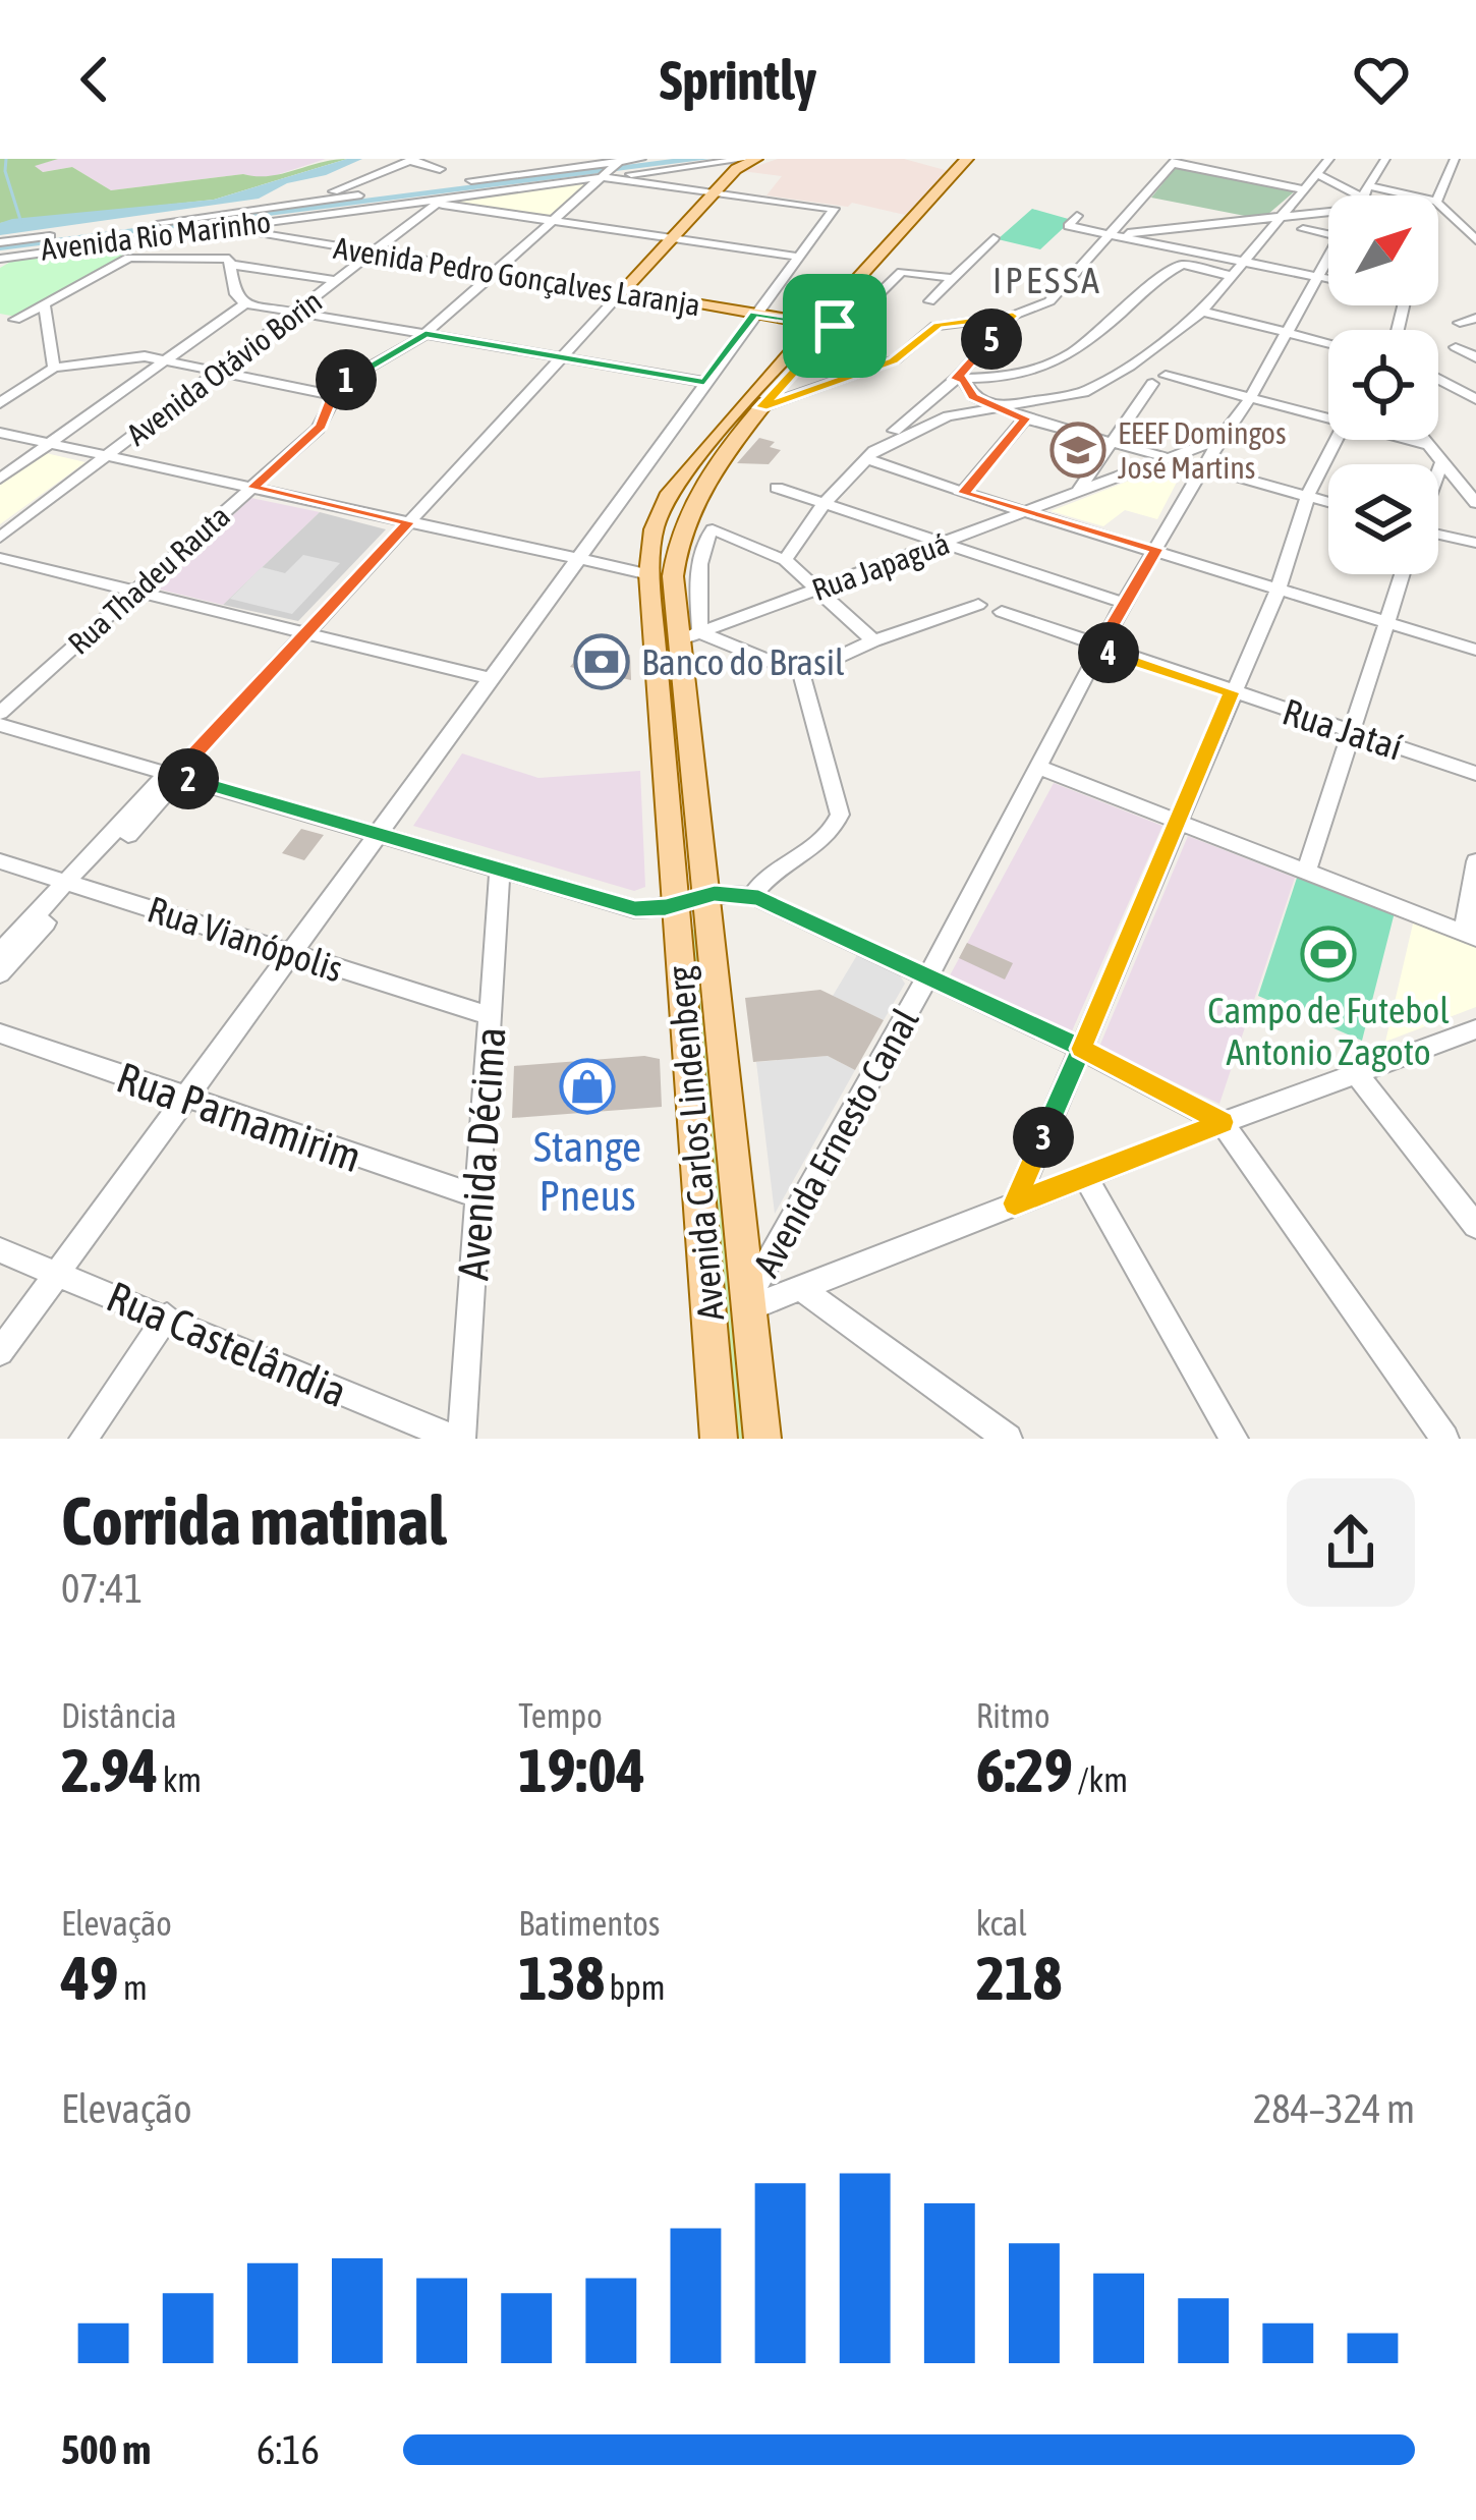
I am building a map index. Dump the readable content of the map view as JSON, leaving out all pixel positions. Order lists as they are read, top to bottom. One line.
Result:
{"streets":{"main road":["Avenida Pedro Gonçalves Laranja","Avenida Carlos Lindenberg"],"street":["Avenida Rio Marinho","Avenida Otávio Borin","Rua Japaguá","Rua Thadeu Rauta","Rua Jataí","Rua Vianópolis","Rua Parnamirim","Avenida Ernesto Canal","Avenida Décima","Rua Castelândia"]},"crossings":[["Avenida Rio Marinho","Avenida Pedro Gonçalves Laranja"],["Avenida Rio Marinho","Avenida Otávio Borin"],["Avenida Rio Marinho","Rua Thadeu Rauta"],["Avenida Pedro Gonçalves Laranja","Avenida Otávio Borin"],["Avenida Pedro Gonçalves Laranja","Rua Thadeu Rauta"],["Avenida Pedro Gonçalves Laranja","Avenida Carlos Lindenberg"],["Rua Japaguá","Avenida Ernesto Canal"],["Rua Japaguá","Avenida Carlos Lindenberg"],["Rua Jataí","Avenida Ernesto Canal"],["Rua Vianópolis","Avenida Décima"],["Rua Parnamirim","Avenida Décima"],["Avenida Ernesto Canal","Avenida Carlos Lindenberg"],["Avenida Décima","Rua Castelândia"]],"districts":["IPESSA"],"places":{"school or university":["EEEF Domingos José Martins"],"bank":["Banco do Brasil"],"sports":["Campo de Futebol Antonio Zagoto"],"shop":["Stange Pneus"]},"north":"top right","page":{"header":"Sprintly","pins":["5","1","4","2","3"],"heading":["Corrida matinal","07:41"],"stats":[["Distância","2.94 km"],["Tempo","19:04"],["Ritmo","6:29 /km"],["Elevação","49 m"],["Batimentos","138 bpm"],["kcal","218"]],"chart":["Elevação","284–324 m"],"list":[{"name":"500 m","note":"6:16"}]}}
